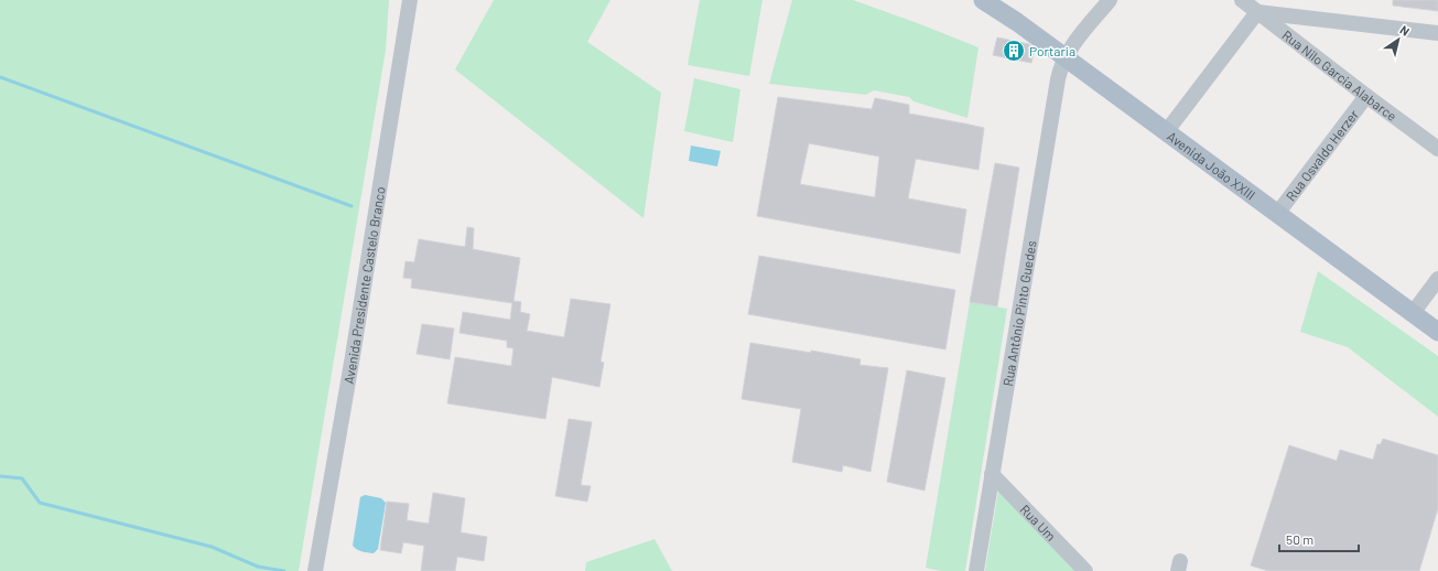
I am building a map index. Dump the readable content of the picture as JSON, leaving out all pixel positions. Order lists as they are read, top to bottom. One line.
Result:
{"streets":{"main road":["Avenida João XXIII"],"street":["Rua Nilo Garcia Alabarce","Rua Osvaldo Herzer","Avenida Presidente Castelo Branco","Rua Antônio Pinto Guedes","Rua Um"]},"crossings":[["Rua Nilo Garcia Alabarce","Rua Osvaldo Herzer"],["Rua Osvaldo Herzer","Avenida João XXIII"],["Avenida João XXIII","Rua Antônio Pinto Guedes"],["Rua Antônio Pinto Guedes","Rua Um"]],"places":{"building":["Portaria"]},"scale_bar":"50 m","north":"top right"}
